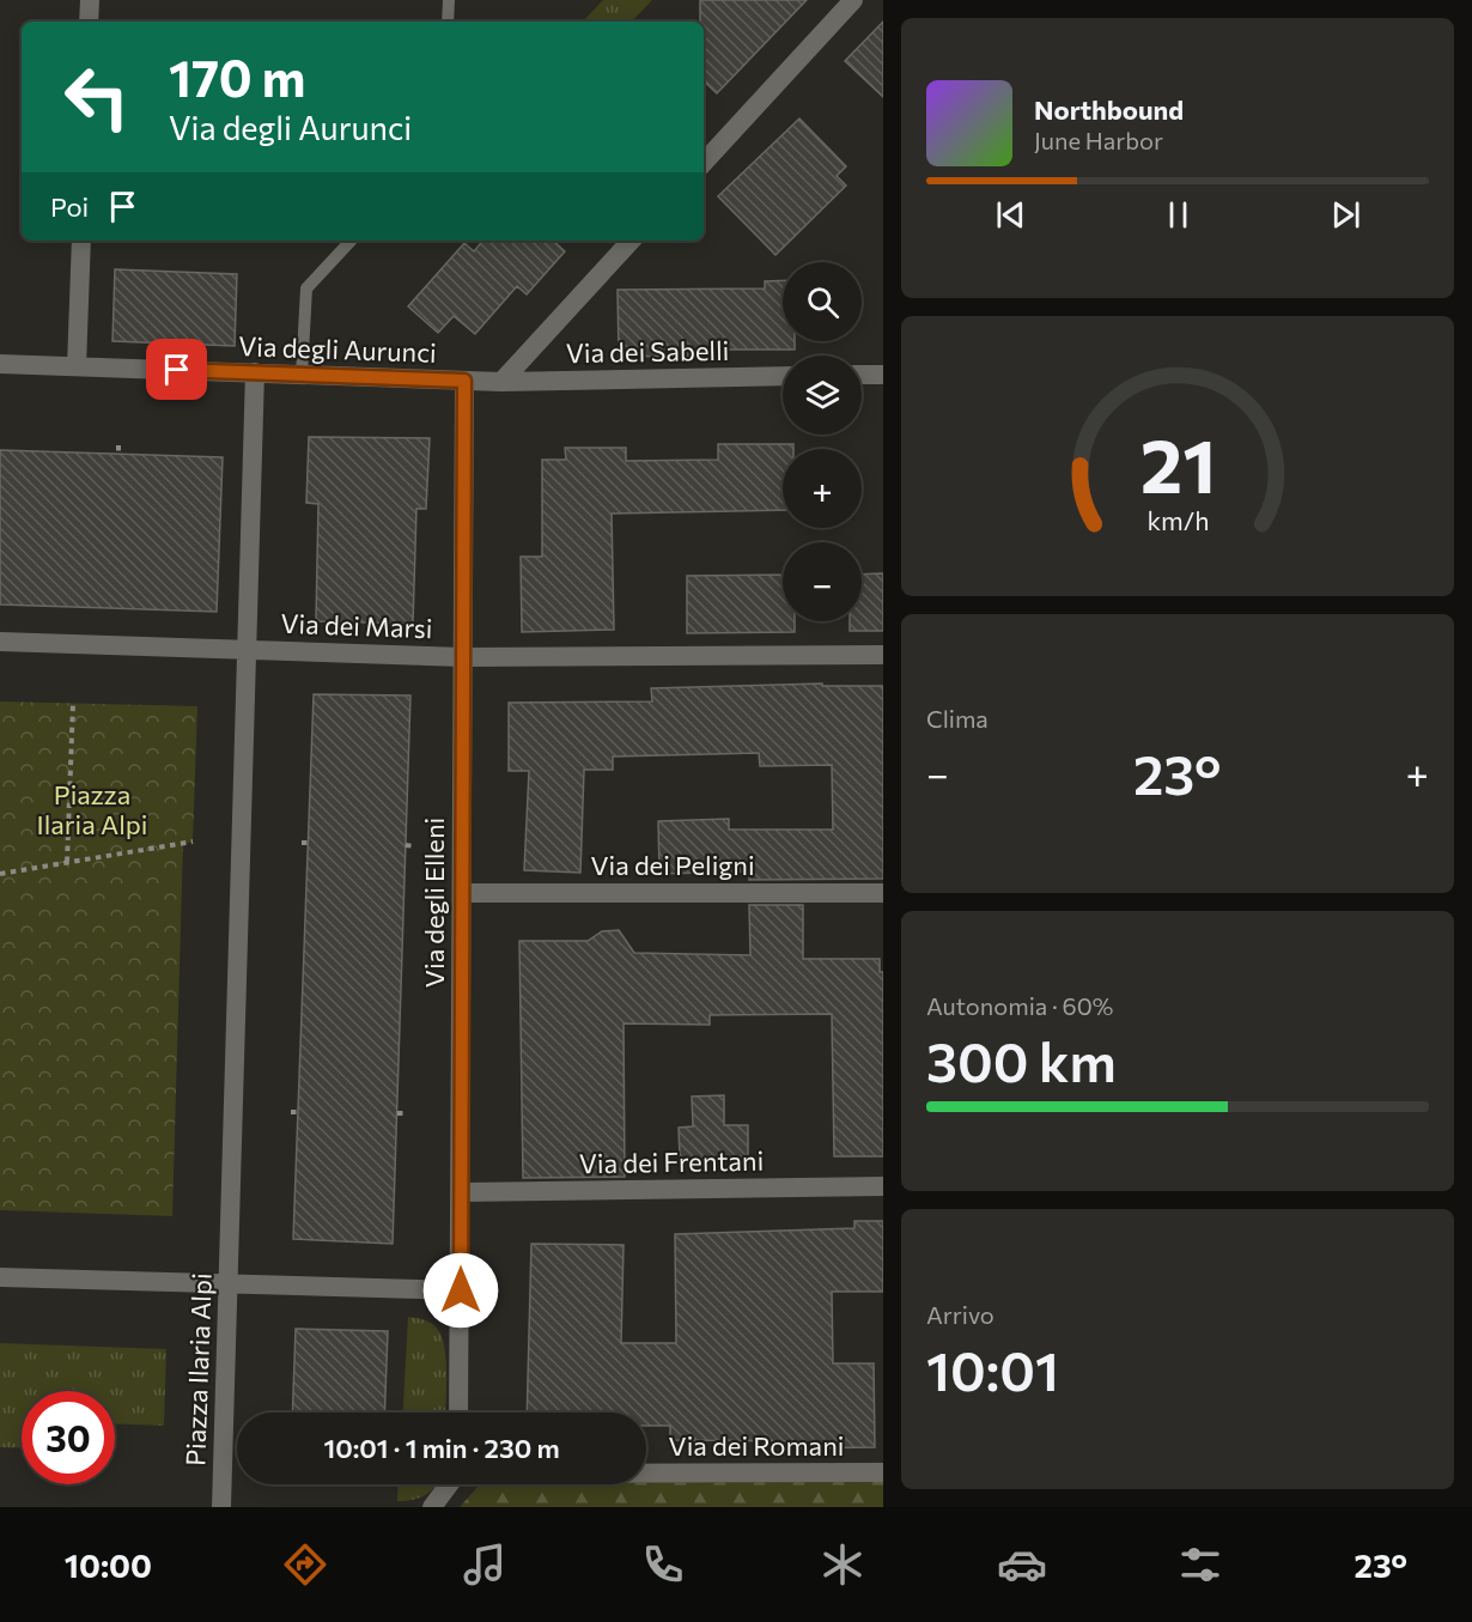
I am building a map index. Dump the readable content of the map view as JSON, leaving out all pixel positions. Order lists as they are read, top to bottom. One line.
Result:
{"streets":{"street":["Via degli Aurunci","Via dei Sabelli","Via dei Marsi","Via dei Peligni","Via degli Elleni","Via dei Frentani","Piazza Ilaria Alpi","Via dei Romani"]},"crossings":[["Via degli Aurunci","Via dei Sabelli"],["Via degli Aurunci","Via degli Elleni"],["Via degli Aurunci","Piazza Ilaria Alpi"],["Via dei Marsi","Via degli Elleni"],["Via dei Marsi","Piazza Ilaria Alpi"],["Via dei Peligni","Via degli Elleni"],["Via degli Elleni","Via dei Frentani"]],"parks":["Piazza Ilaria Alpi"],"page":{"turn":["170 m","Via degli Aurunci"],"song":["Northbound","June Harbor"],"then":"Poi","map_buttons":["+","−"],"tile":["Clima",["Autonomia · 60%","300 km"],["Arrivo","10:01"]],"heat":["−","23°","+"],"limit":"30","trip":"10:01 · 1 min · 230 m","tabs":["10:00","23°"],"gauge":["21","km/h"]}}
